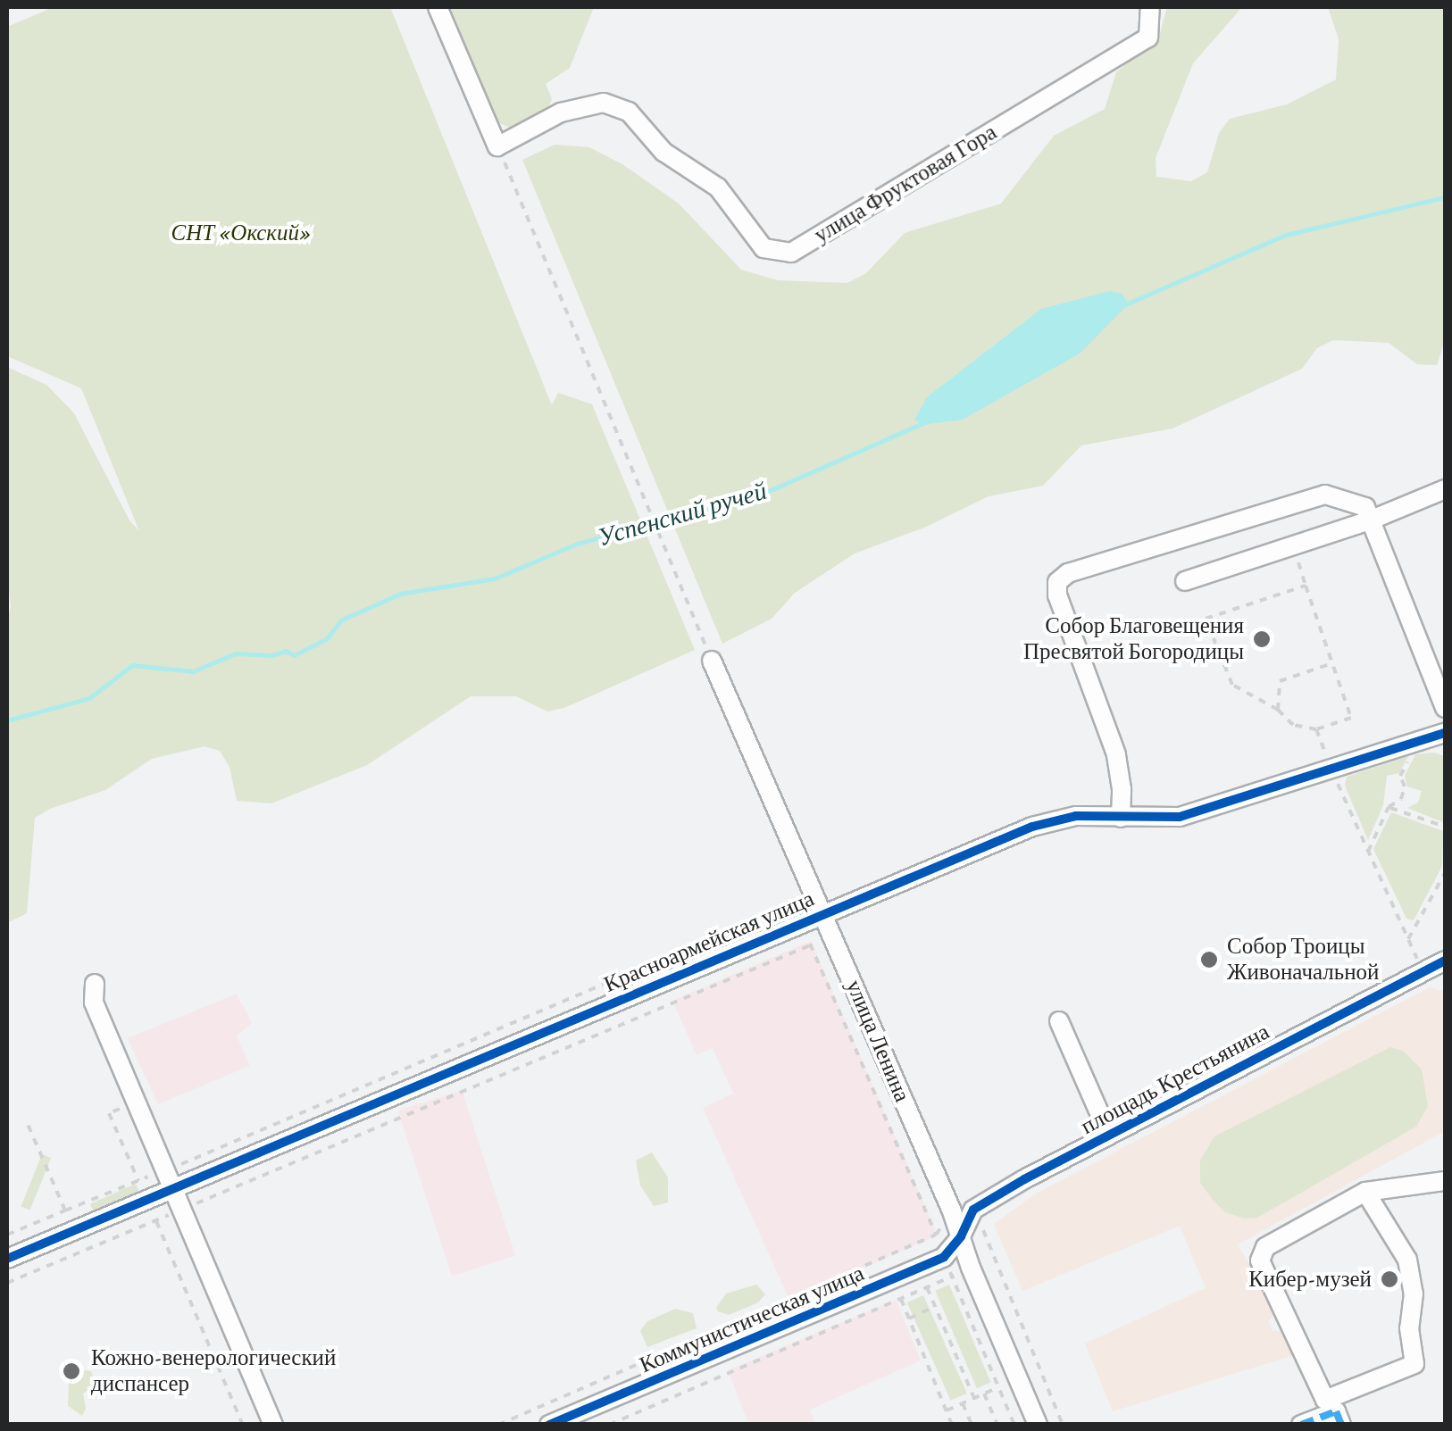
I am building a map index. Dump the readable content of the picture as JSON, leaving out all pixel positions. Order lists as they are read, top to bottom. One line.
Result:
{"streets":{"street":["улица Фруктовая Гора","Красноармейская улица","улица Ленина","площадь Крестьянина","Коммунистическая улица"]},"crossings":[["Красноармейская улица","улица Ленина"],["улица Ленина","Коммунистическая улица"]],"water":["Успенский ручей"],"parks":["СНТ «Окский»"],"places":["Собор Благовещения Пресвятой Богородицы","Собор Троицы Живоначальной","Кибер-музей","Кожно-венерологический диспансер"]}
